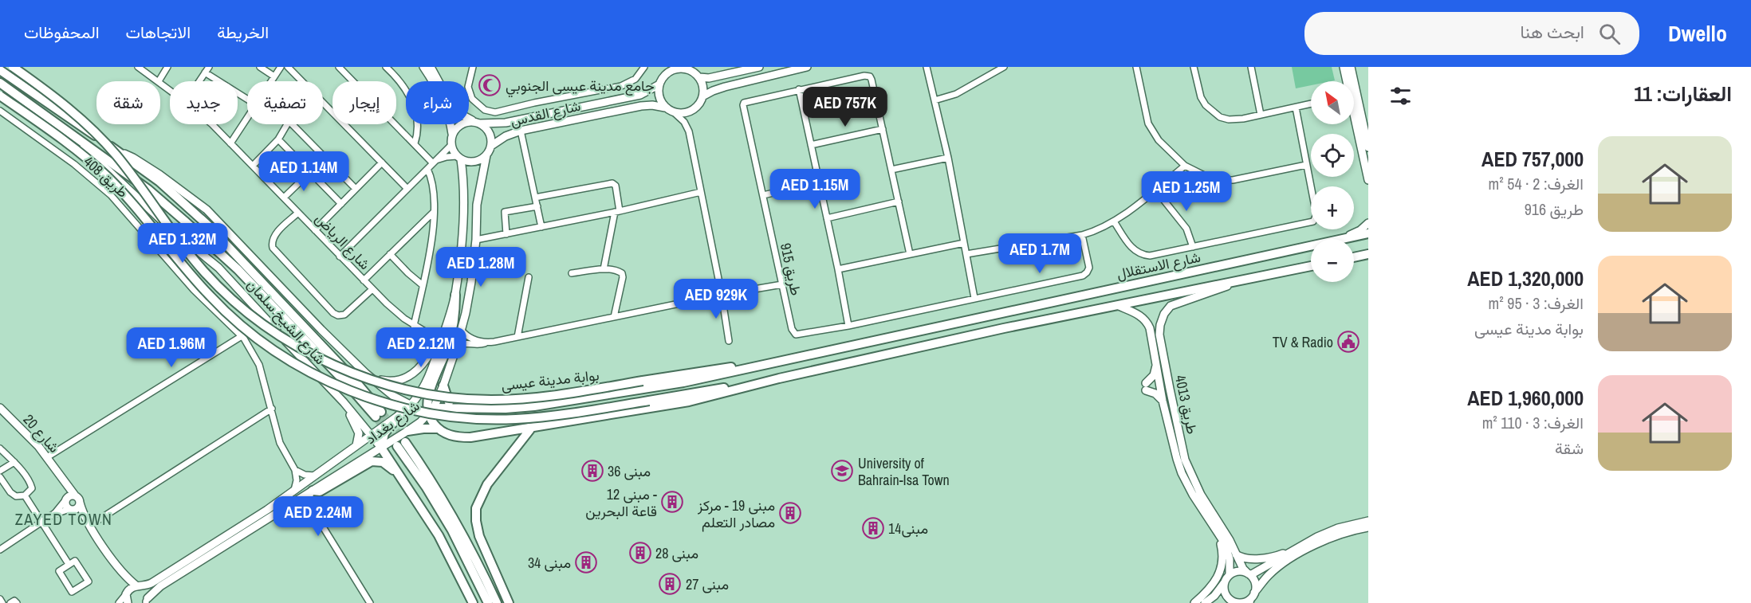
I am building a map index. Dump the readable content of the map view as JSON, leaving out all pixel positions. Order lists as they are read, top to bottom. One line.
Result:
{"streets":{"main road":["شارع القدس","شارع الاستقلال","شارع الشيخ سلمان","بوابة مدينة عيسى","طريق 4013","شارع بغداد","شارع 20"],"street":["طريق 408","شارع الرياض","طريق 915"]},"crossings":[["شارع القدس","شارع بغداد"],["شارع الاستقلال","بوابة مدينة عيسى"],["شارع الشيخ سلمان","شارع بغداد"]],"districts":["ZAYED TOWN"],"places":{"mosque":["جامع مدينة عيسى الجنوبي"],"public building":["TV & Radio"],"building":["مبنى 36","مبنى 12 - قاعة البحرين","مبنى 19 - مركز مصادر التعلم","مبنى14","مبنى 28","مبنى 34","مبنى 27"],"school or university":["University of Bahrain-Isa Town"]},"north":"top left","page":{"header":"Dwello","search":"ابحث هنا","nav":["الخريطة","الاتجاهات","المحفوظات"],"heading":"العقارات: 11","map_buttons":["+","−"],"chip":["شراء","إيجار","تصفية","جديد","شقة"],"price":["AED 757K","AED 1.14M","AED 1.15M","AED 1.25M","AED 1.32M","AED 1.7M","AED 1.28M","AED 929K","AED 1.96M","AED 2.12M","AED 2.24M"],"list":[{"name":"AED 757,000","note":"الغرف: 2 · 54 m² · طريق 916"},{"name":"AED 1,320,000","note":"الغرف: 3 · 95 m² · بوابة مدينة عيسى"},{"name":"AED 1,960,000","note":"الغرف: 3 · 110 m² · شقة"}]}}
